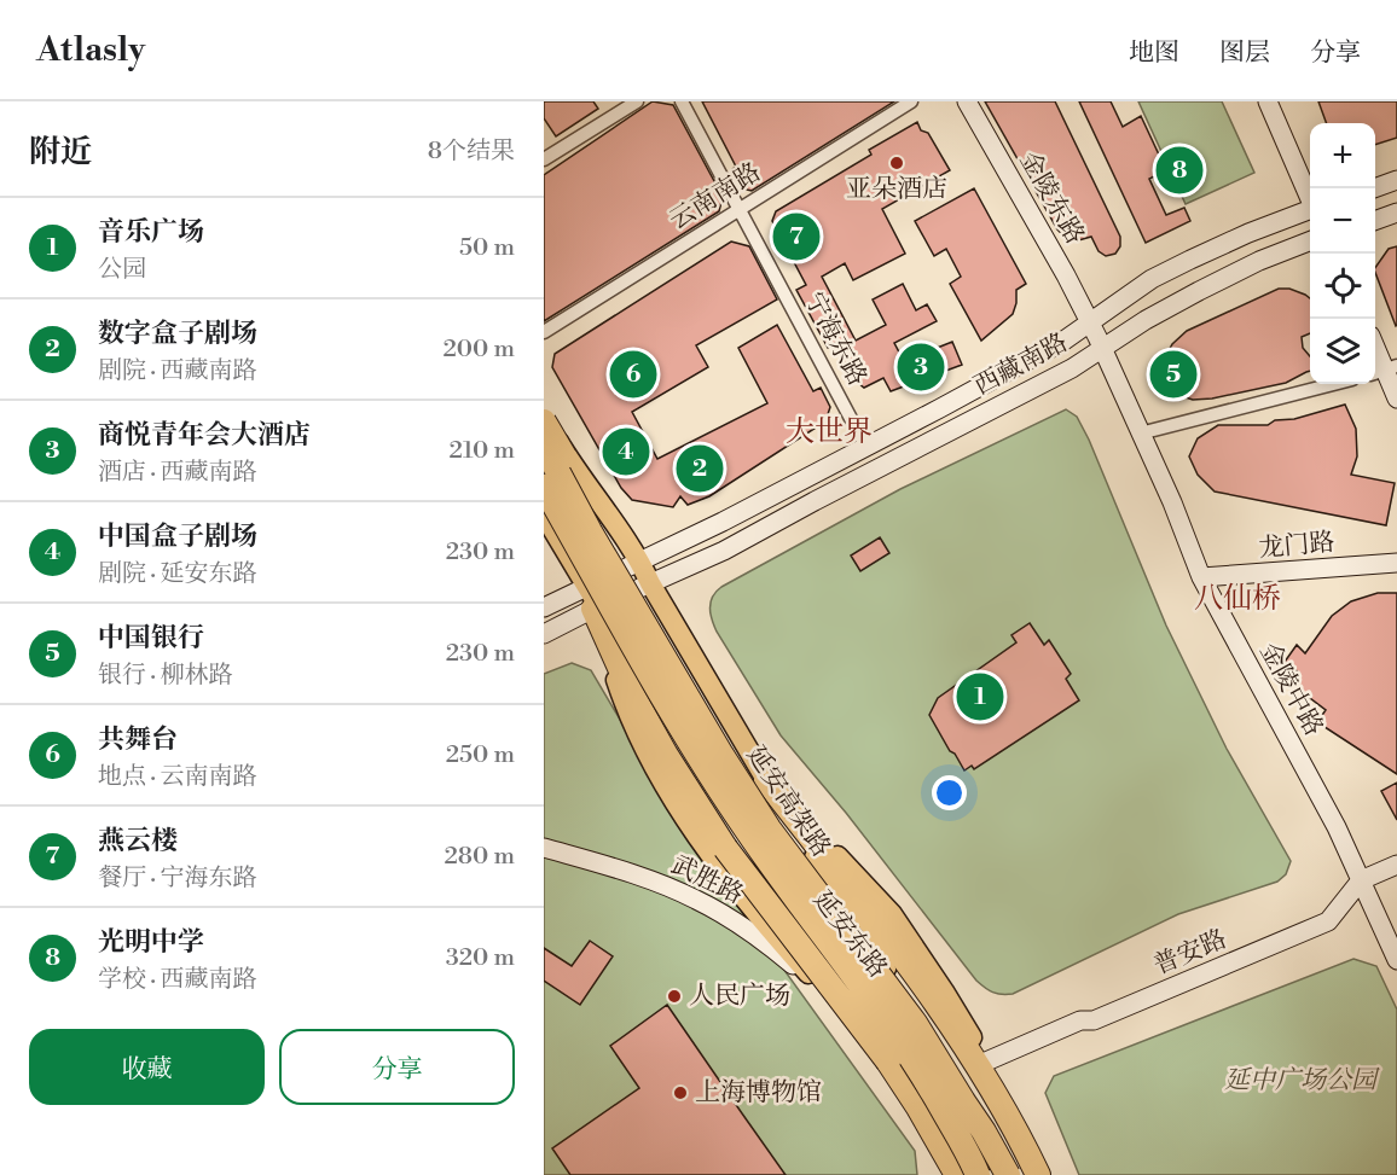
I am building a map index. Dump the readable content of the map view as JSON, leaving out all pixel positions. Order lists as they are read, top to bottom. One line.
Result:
{"streets":{"highway":["延安高架路"],"main road":["金陵东路","西藏南路","龙门路","金陵中路","武胜路","延安东路","普安路"],"street":["云南南路","宁海东路"]},"crossings":[["云南南路","宁海东路"],["金陵东路","西藏南路"],["金陵东路","金陵中路"],["宁海东路","西藏南路"],["西藏南路","金陵中路"],["西藏南路","延安东路"],["龙门路","金陵中路"],["金陵中路","普安路"],["延安高架路","延安东路"],["武胜路","延安东路"],["延安东路","普安路"]],"districts":["大世界","八仙桥"],"parks":["延中广场公园"],"places":["亚朵酒店","人民广场","上海博物馆"],"page":{"header":"Atlasly","nav":["地图","图层","分享"],"heading":["附近","8个结果"],"map_buttons":["+","−"],"pins":["8","7","3","5","6","4","2","1"],"list":[{"mark":"1","name":"音乐广场","note":"公园","value":"50 m"},{"mark":"2","name":"数字盒子剧场","note":"剧院 · 西藏南路","value":"200 m"},{"mark":"3","name":"商悦青年会大酒店","note":"酒店 · 西藏南路","value":"210 m"},{"mark":"4","name":"中国盒子剧场","note":"剧院 · 延安东路","value":"230 m"},{"mark":"5","name":"中国银行","note":"银行 · 柳林路","value":"230 m"},{"mark":"6","name":"共舞台","note":"地点 · 云南南路","value":"250 m"},{"mark":"7","name":"燕云楼","note":"餐厅 · 宁海东路","value":"280 m"},{"mark":"8","name":"光明中学","note":"学校 · 西藏南路","value":"320 m"}],"buttons":["收藏","分享"]}}
